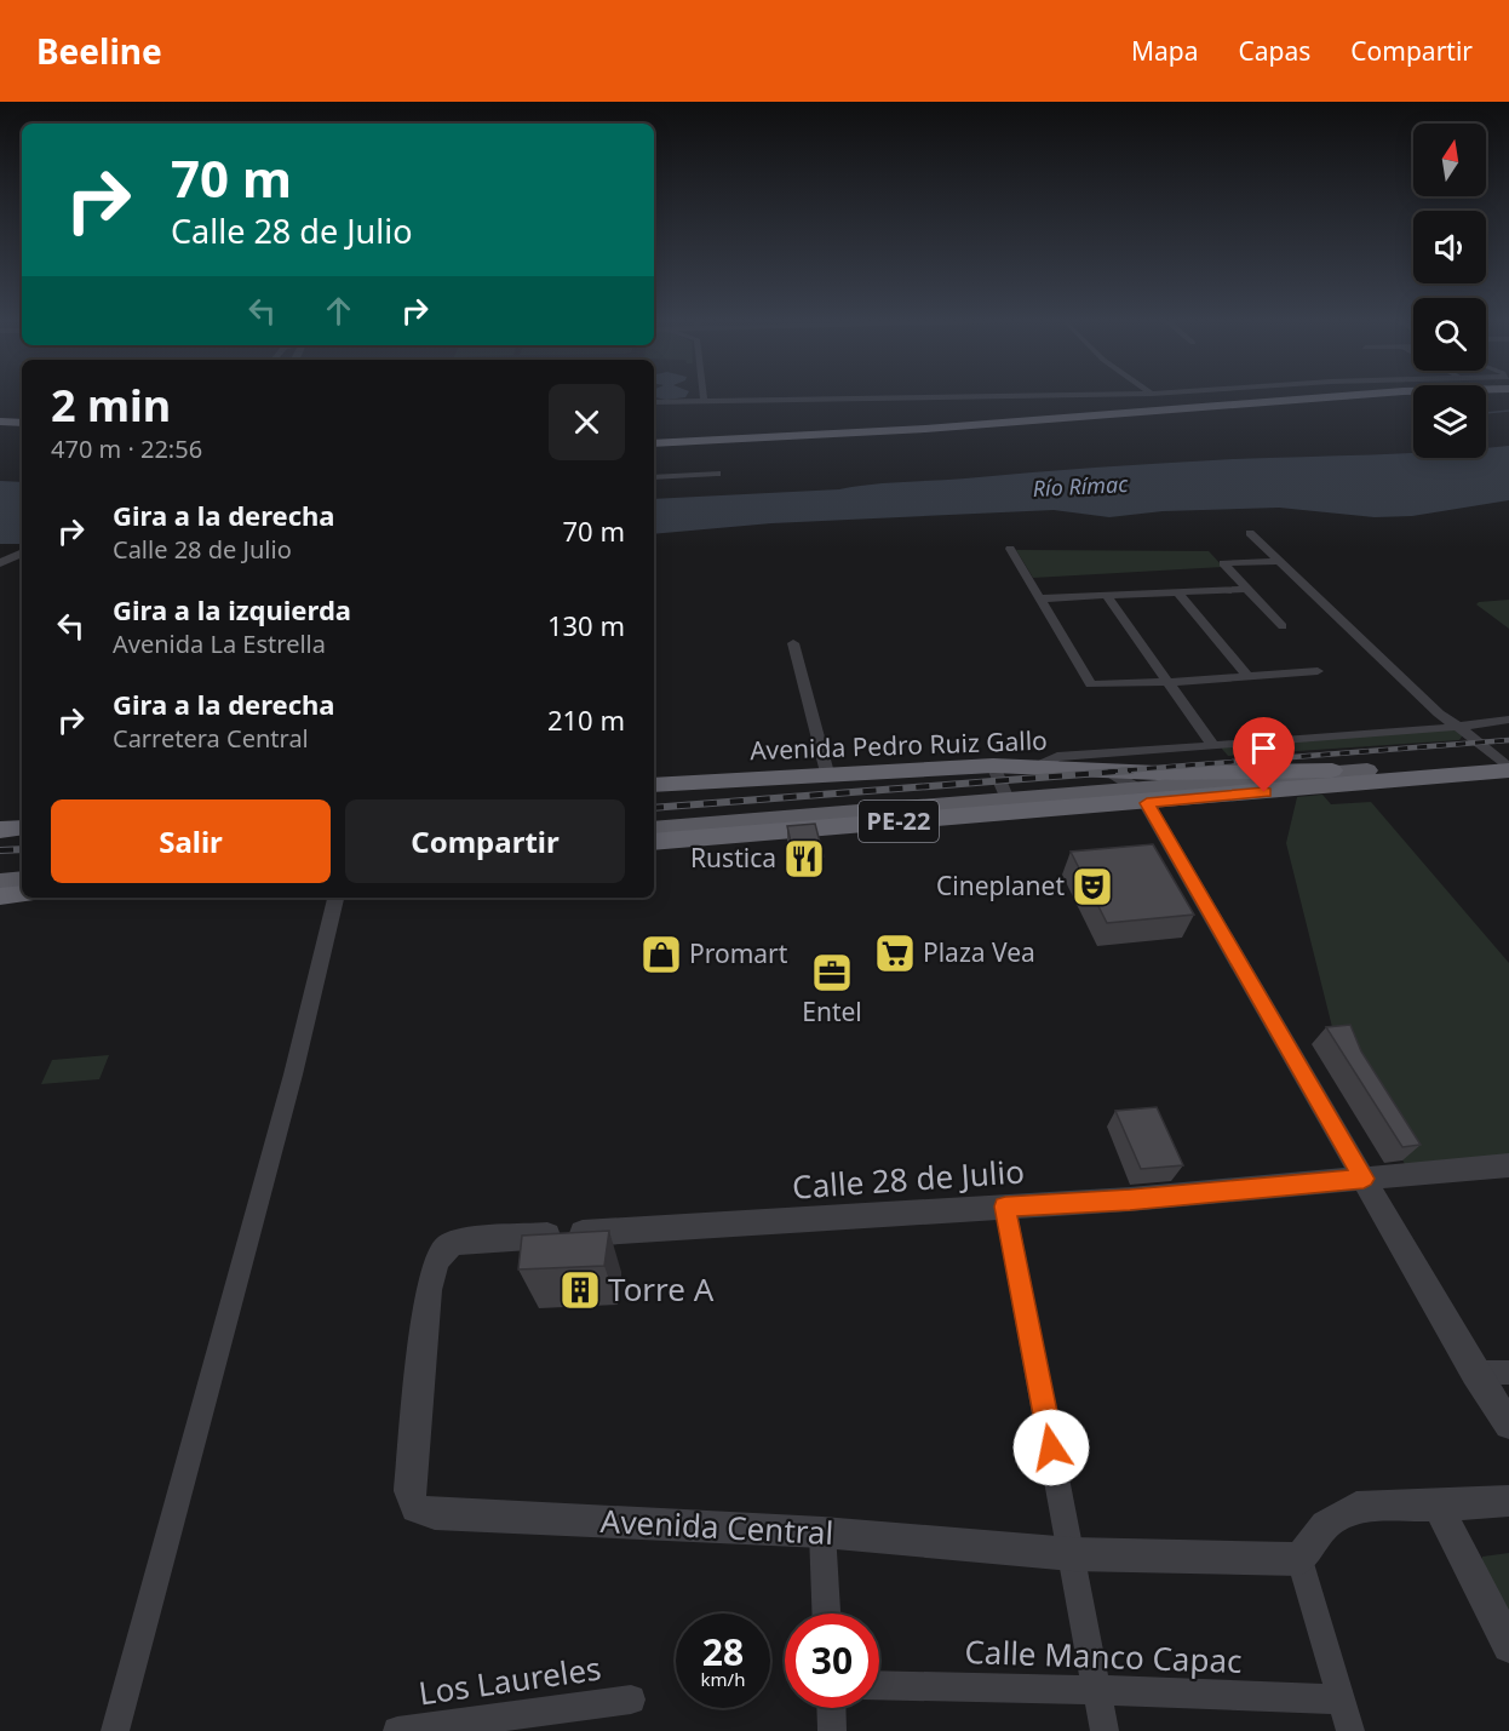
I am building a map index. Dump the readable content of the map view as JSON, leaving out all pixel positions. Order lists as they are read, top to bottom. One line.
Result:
{"streets":{"highway":["Avenida Pedro Ruiz Gallo","PE-22"],"street":["Calle 28 de Julio","Avenida Central","Calle Manco Capac","Los Laureles"]},"crossings":[["Avenida Pedro Ruiz Gallo","PE-22"],["Calle 28 de Julio","Avenida Central"]],"water":["Río Rímac"],"places":{"restaurant":["Rustica"],"theatre":["Cineplanet"],"supermarket":["Plaza Vea"],"shop":["Promart"],"office":["Entel"],"building":["Torre A"]},"north":"top","page":{"header":"Beeline","nav":["Mapa","Capas","Compartir"],"turn":["70 m","Calle 28 de Julio"],"heading":["2 min","470 m · 22:56"],"list":[{"name":"Gira a la derecha","note":"Calle 28 de Julio","value":"70 m"},{"name":"Gira a la izquierda","note":"Avenida La Estrella","value":"130 m"},{"name":"Gira a la derecha","note":"Carretera Central","value":"210 m"}],"buttons":["Salir","Compartir"],"speed":"28 km/h","limit":"30"}}
